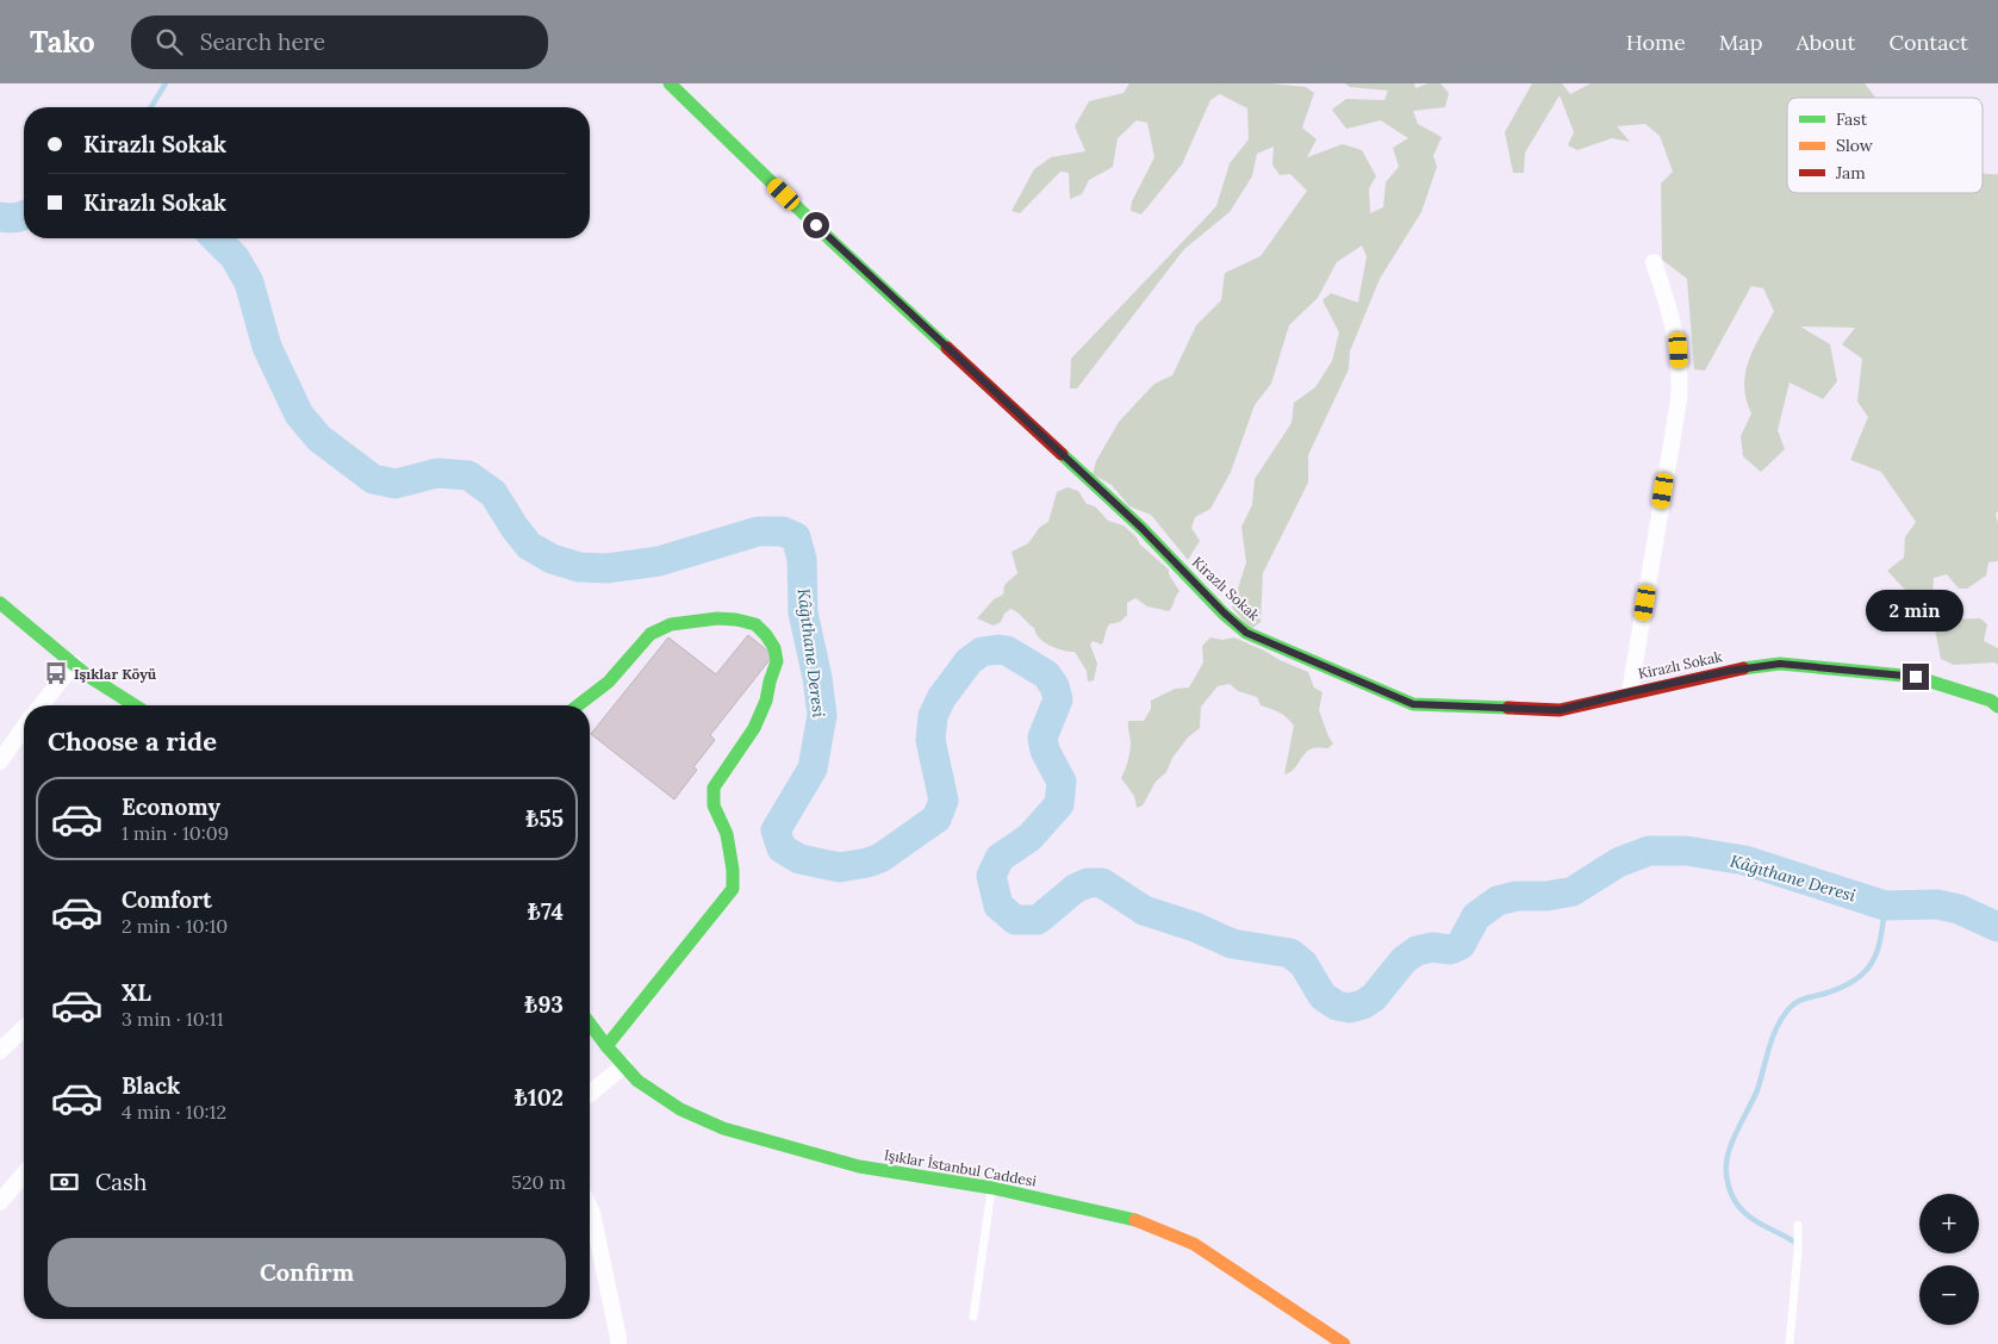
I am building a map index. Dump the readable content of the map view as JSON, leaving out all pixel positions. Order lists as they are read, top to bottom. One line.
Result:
{"streets":{"street":["Kirazlı Sokak","Işıklar İstanbul Caddesi"]},"water":["Kâğıthane Deresi"],"places":{"bus stop":["Işıklar Köyü"]},"legend":["Fast","Slow","Jam"],"page":{"header":"Tako","search":"Search here","nav":["Home","Map","About","Contact"],"banner":["Kirazlı Sokak","Kirazlı Sokak"],"bubble":"2 min","heading":"Choose a ride","list":[{"name":"Economy","note":"1 min · 10:09","value":"₺55"},{"name":"Comfort","note":"2 min · 10:10","value":"₺74"},{"name":"XL","note":"3 min · 10:11","value":"₺93"},{"name":"Black","note":"4 min · 10:12","value":"₺102"}],"pay":["Cash","520 m"],"map_buttons":["+","−"],"buttons":"Confirm"}}
